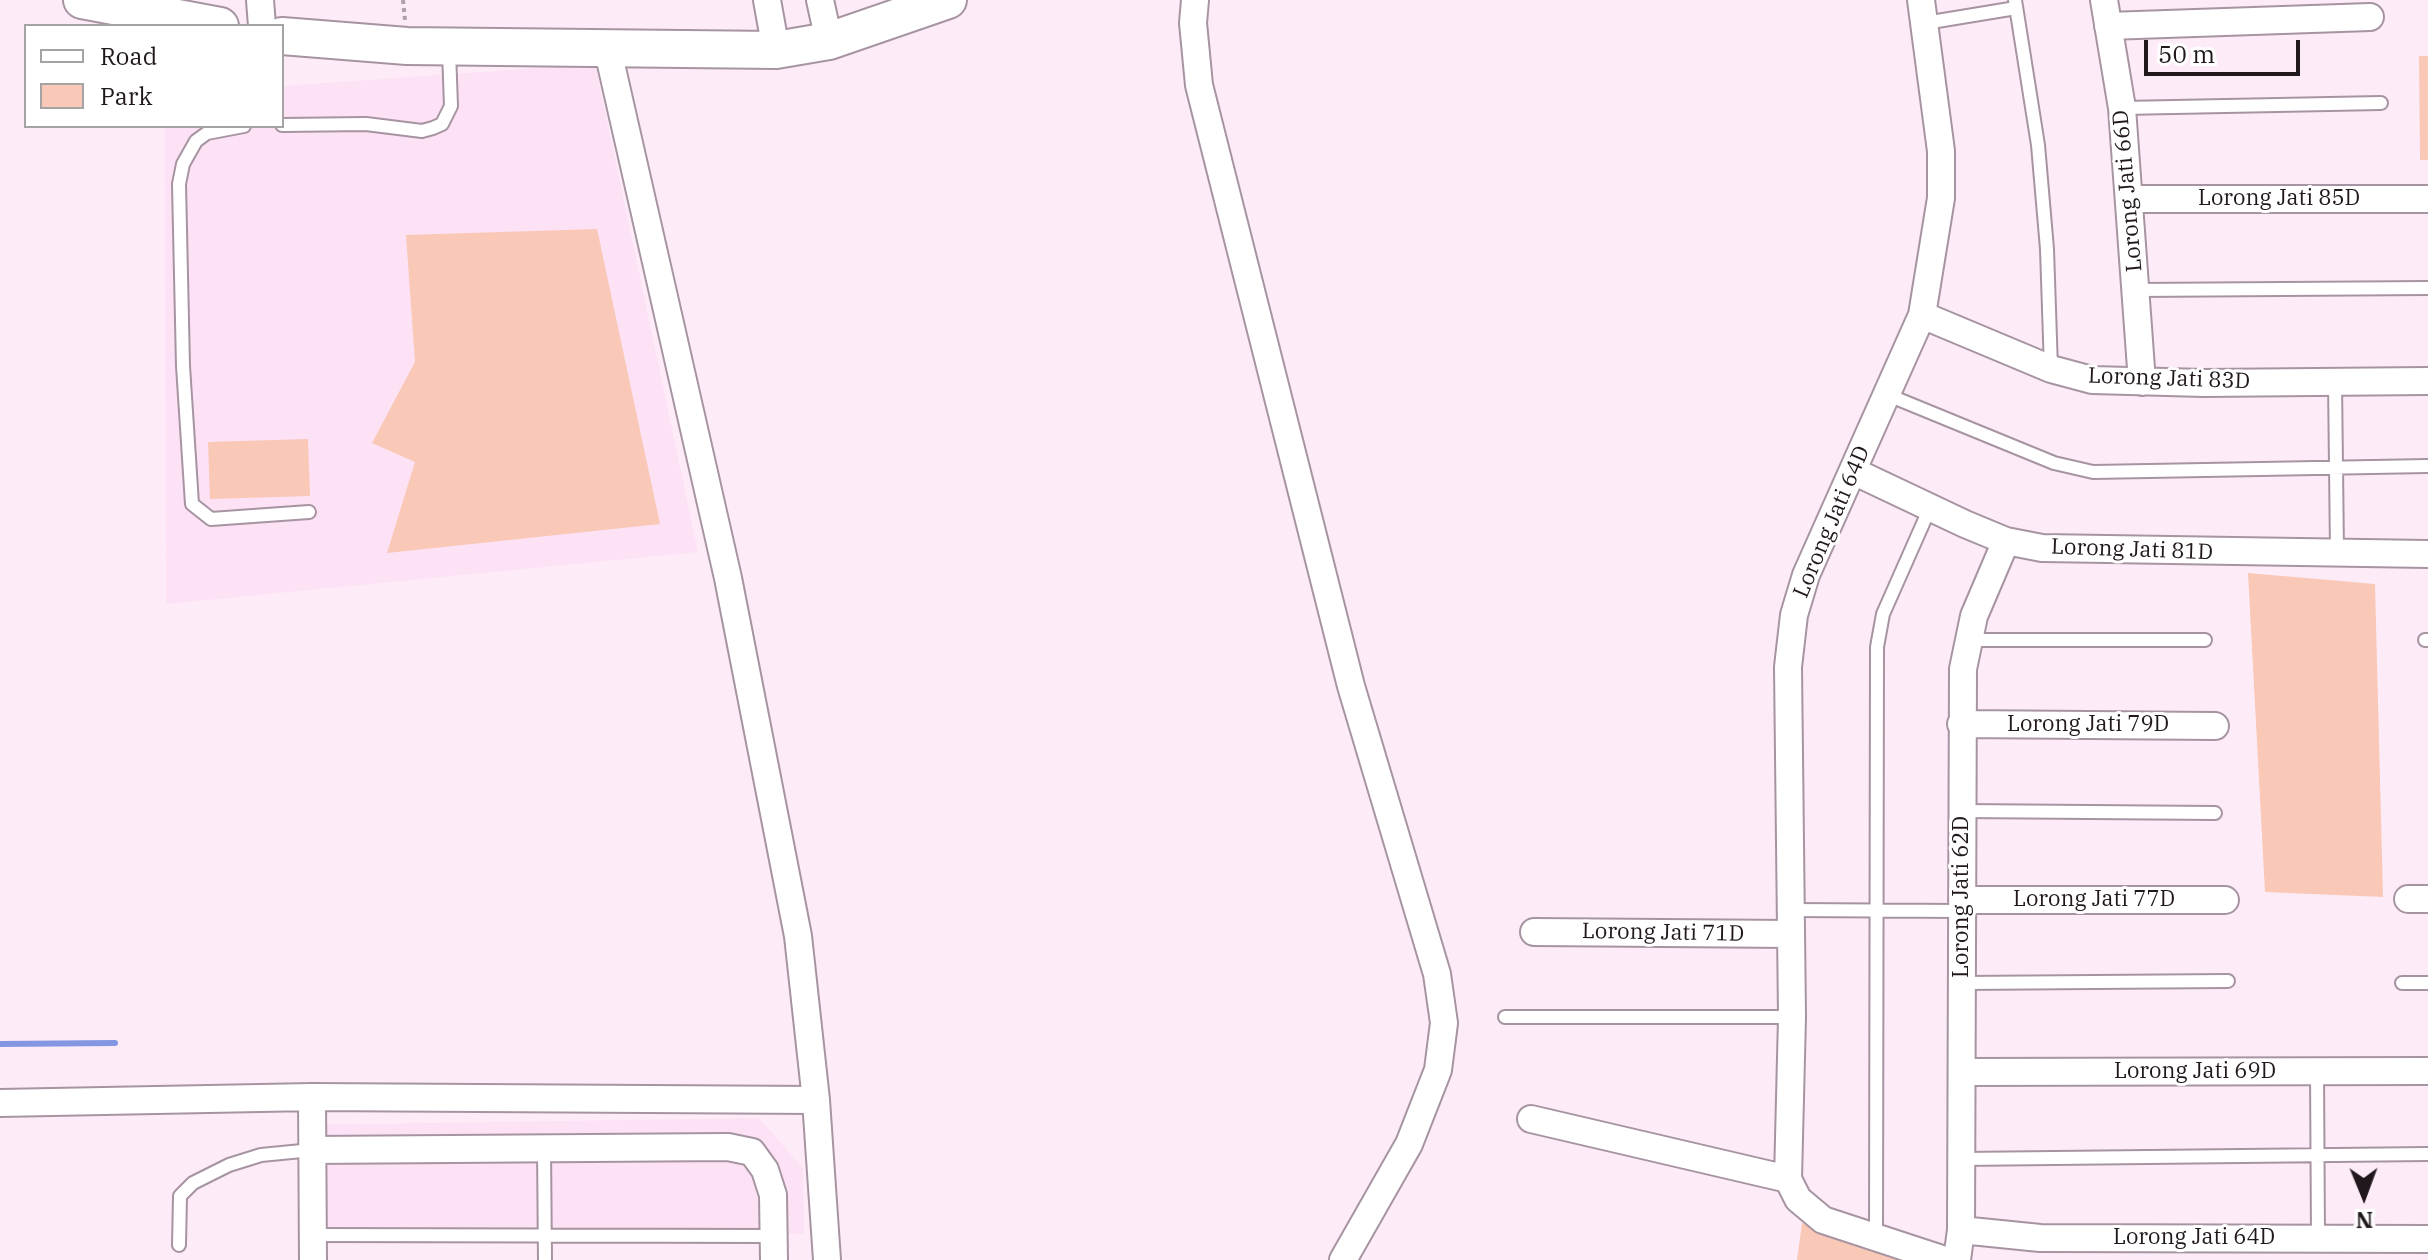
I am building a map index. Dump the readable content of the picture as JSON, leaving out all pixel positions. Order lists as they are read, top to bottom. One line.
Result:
{"streets":{"street":["Lorong Jati 66D","Lorong Jati 85D","Lorong Jati 83D","Lorong Jati 64D","Lorong Jati 81D","Lorong Jati 79D","Lorong Jati 62D","Lorong Jati 77D","Lorong Jati 71D","Lorong Jati 69D"]},"crossings":[["Lorong Jati 66D","Lorong Jati 85D"],["Lorong Jati 66D","Lorong Jati 83D"],["Lorong Jati 83D","Lorong Jati 64D"],["Lorong Jati 64D","Lorong Jati 81D"],["Lorong Jati 64D","Lorong Jati 62D"],["Lorong Jati 64D","Lorong Jati 71D"],["Lorong Jati 81D","Lorong Jati 62D"],["Lorong Jati 79D","Lorong Jati 62D"],["Lorong Jati 62D","Lorong Jati 77D"],["Lorong Jati 62D","Lorong Jati 69D"]],"legend":["Road","Park"],"scale_bar":"50 m","north":"bottom"}
